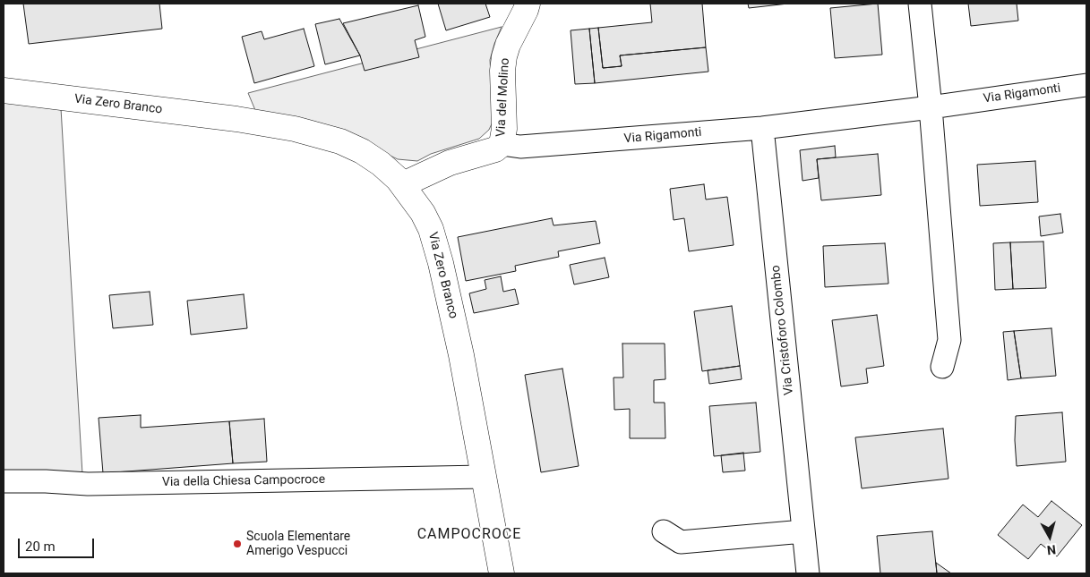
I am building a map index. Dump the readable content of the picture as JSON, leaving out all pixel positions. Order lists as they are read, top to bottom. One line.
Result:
{"streets":{"street":["Via Rigamonti","Via del Molino","Via Zero Branco","Via Cristoforo Colombo","Via della Chiesa Campocroce"]},"crossings":[["Via Rigamonti","Via del Molino"],["Via Rigamonti","Via Cristoforo Colombo"],["Via Zero Branco","Via della Chiesa Campocroce"]],"districts":["CAMPOCROCE"],"places":["Scuola Elementare Amerigo Vespucci"],"scale_bar":"20 m","north":"bottom"}
